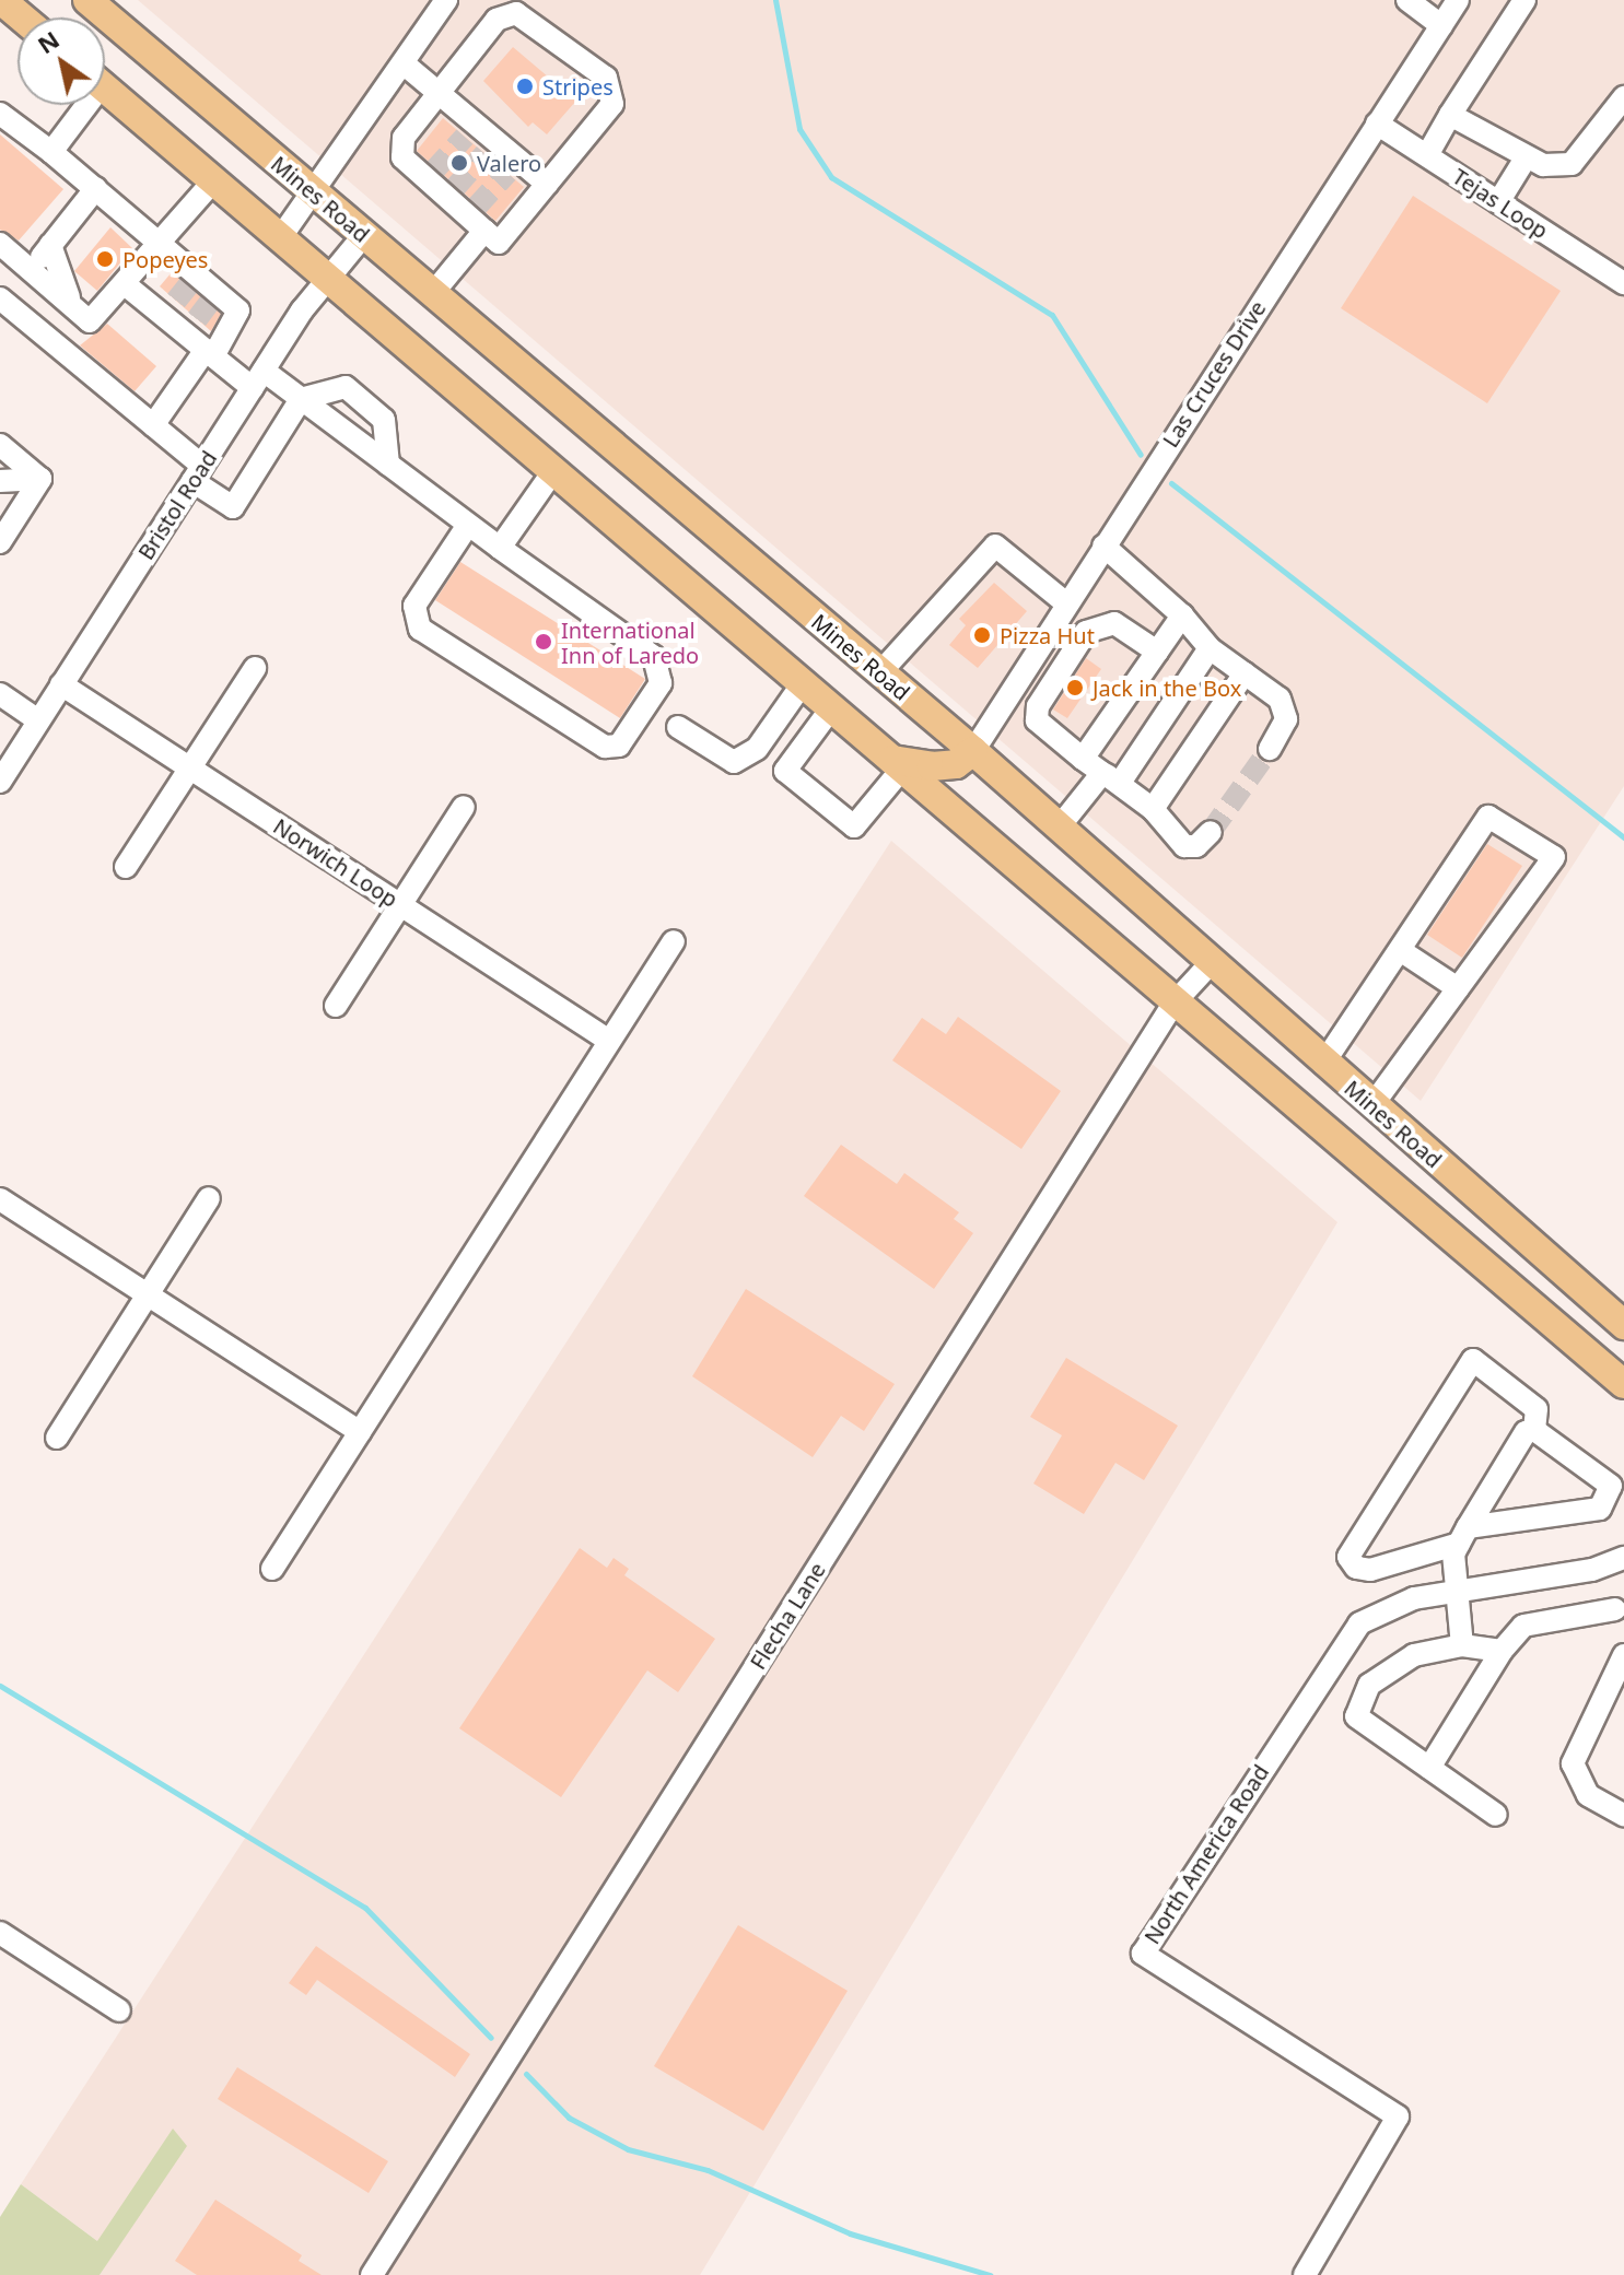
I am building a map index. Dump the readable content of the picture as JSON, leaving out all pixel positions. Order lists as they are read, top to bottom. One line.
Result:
{"streets":{"main road":["Mines Road"],"street":["Tejas Loop","Las Cruces Drive","Bristol Road","Norwich Loop","Flecha Lane","North America Road"]},"crossings":[["Mines Road","Las Cruces Drive"],["Mines Road","Bristol Road"],["Mines Road","Flecha Lane"],["Tejas Loop","Las Cruces Drive"],["Bristol Road","Norwich Loop"]],"places":["Stripes","Valero","Popeyes","Pizza Hut","International Inn of Laredo","Jack in the Box"],"north":"top left"}
